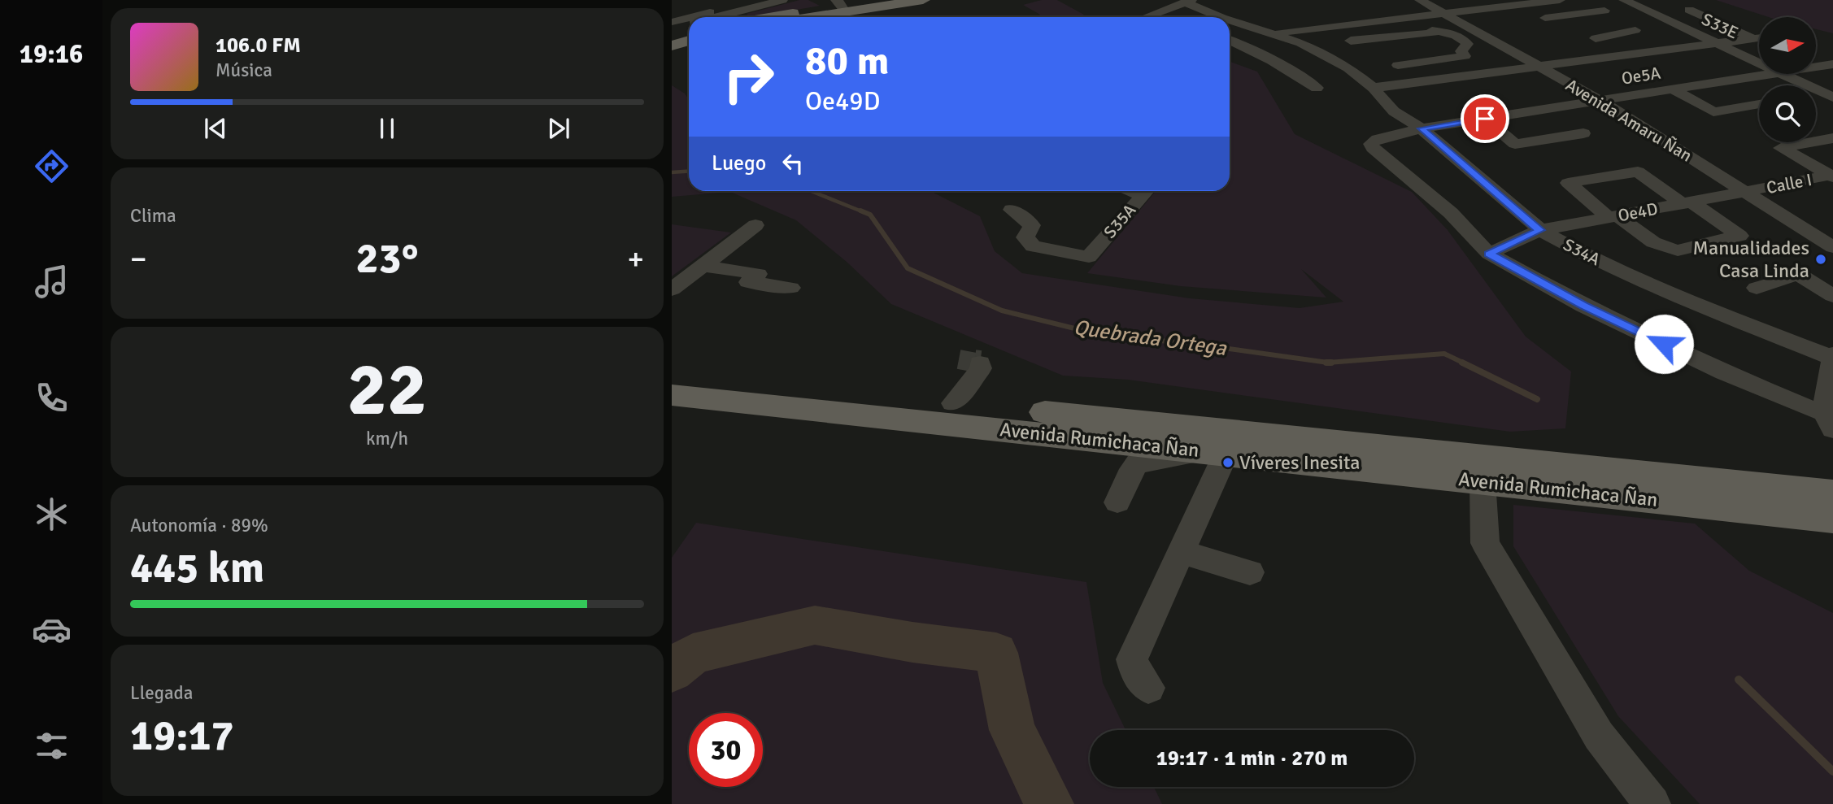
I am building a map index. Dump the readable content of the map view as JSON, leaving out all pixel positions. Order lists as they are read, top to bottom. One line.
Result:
{"streets":{"main road":["Avenida Rumichaca Ñan"],"street":["S33E","Oe5A","Avenida Amaru Ñan","Calle I","Oe4D","S35A","S34A"]},"crossings":[["Oe5A","Avenida Amaru Ñan"],["Oe5A","Oe4D"],["Oe5A","S34A"],["Avenida Amaru Ñan","Calle I"],["Avenida Amaru Ñan","Oe4D"],["Calle I","Oe4D"],["Oe4D","S34A"]],"water":["Quebrada Ortega"],"places":["Manualidades Casa Linda","Víveres Inesita"],"north":"right","page":{"tabs":"19:16","turn":["80 m","Oe49D"],"song":["106.0 FM","Música"],"then":"Luego","tile":["Clima",["22","km/h"],["Autonomía · 89%","445 km"],["Llegada","19:17"]],"heat":["−","23°","+"],"limit":"30","trip":"19:17 · 1 min · 270 m"}}
